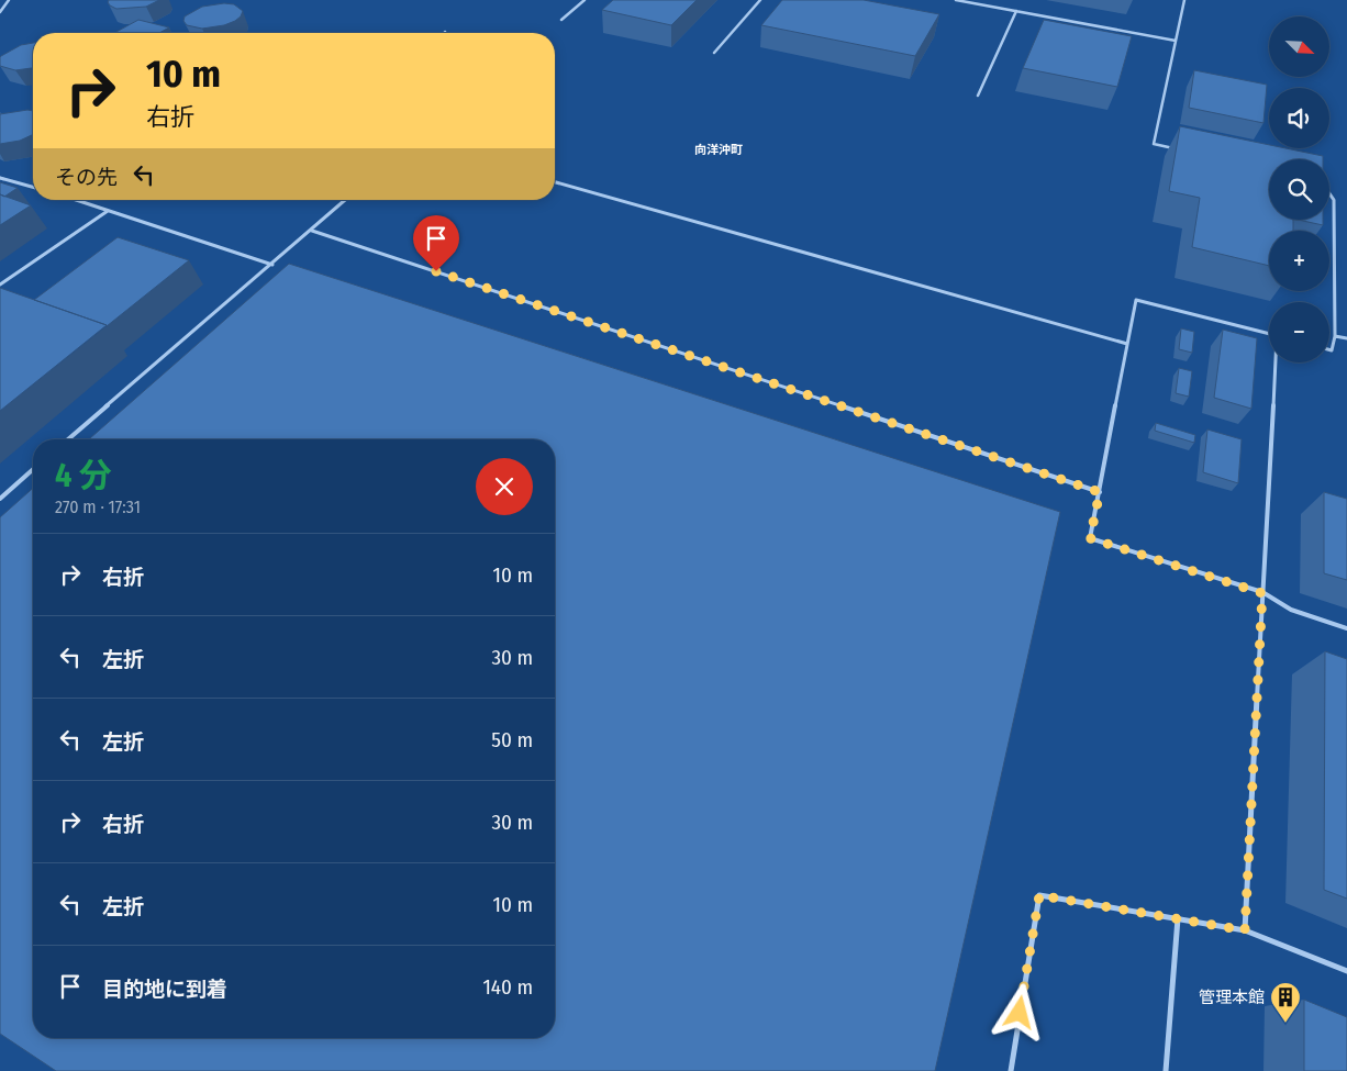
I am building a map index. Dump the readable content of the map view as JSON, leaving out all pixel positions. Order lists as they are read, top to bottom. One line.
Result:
{"districts":["向洋沖町"],"places":{"building":["管理本館"]},"north":"bottom right","page":{"map_buttons":["+","−"],"turn":["10 m","右折"],"then":"その先","heading":["4 分","270 m · 17:31"],"list":[{"name":"右折","value":"10 m"},{"name":"左折","value":"30 m"},{"name":"左折","value":"50 m"},{"name":"右折","value":"30 m"},{"name":"左折","value":"10 m"},{"name":"目的地に到着","value":"140 m"}]}}
